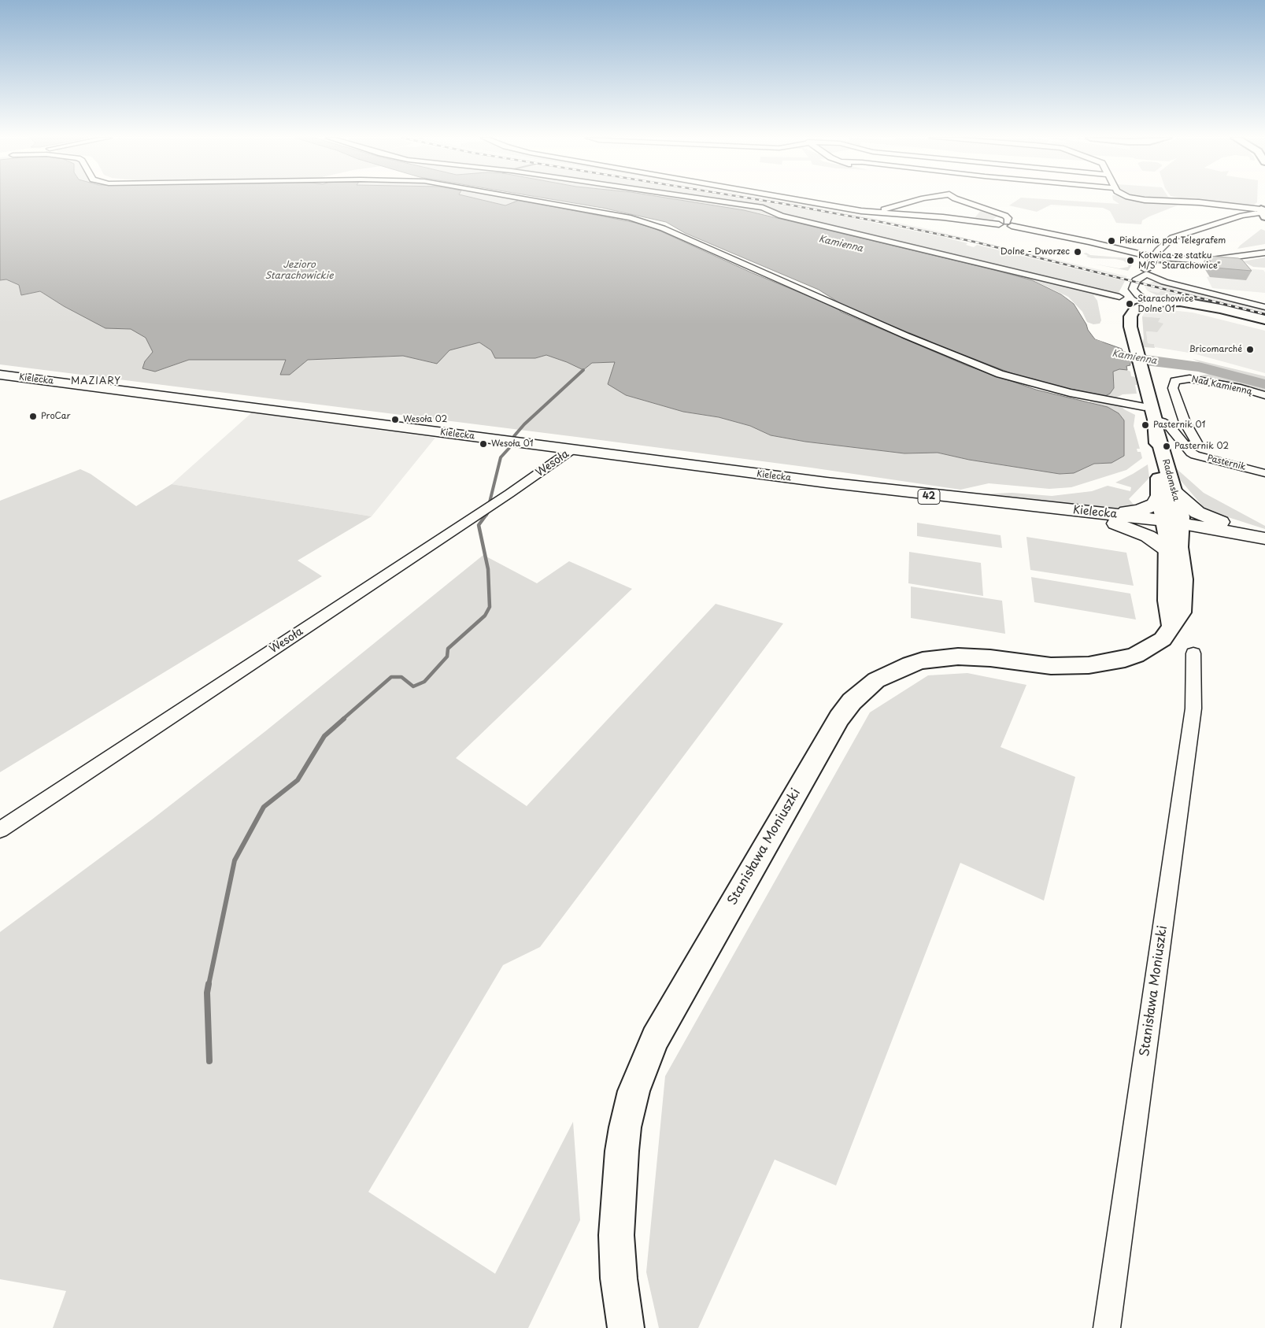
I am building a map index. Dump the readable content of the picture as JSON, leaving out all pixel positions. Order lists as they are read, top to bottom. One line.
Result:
{"streets":{"main road":["Kielecka","42"],"street":["Nad Kamienną","Pasternik","Wesoła","Radomska","Stanisława Moniuszki"]},"crossings":[["Kielecka","Wesoła"],["Kielecka","Radomska"],["Kielecka","42"],["Kielecka","Stanisława Moniuszki"],["Pasternik","Radomska"],["Radomska","42"],["Radomska","Stanisława Moniuszki"],["42","Stanisława Moniuszki"]],"districts":["MAZIARY"],"water":["Kamienna","Jezioro Starachowickie"],"places":["Piekarnia pod Telegrafem","Dolne - Dworzec","Kotwica ze statku M/S \"Starachowice\"","Starachowice Dolne 01","Bricomarché","ProCar","Wesoła 02","Pasternik 01","Wesoła 01","Pasternik 02"]}
